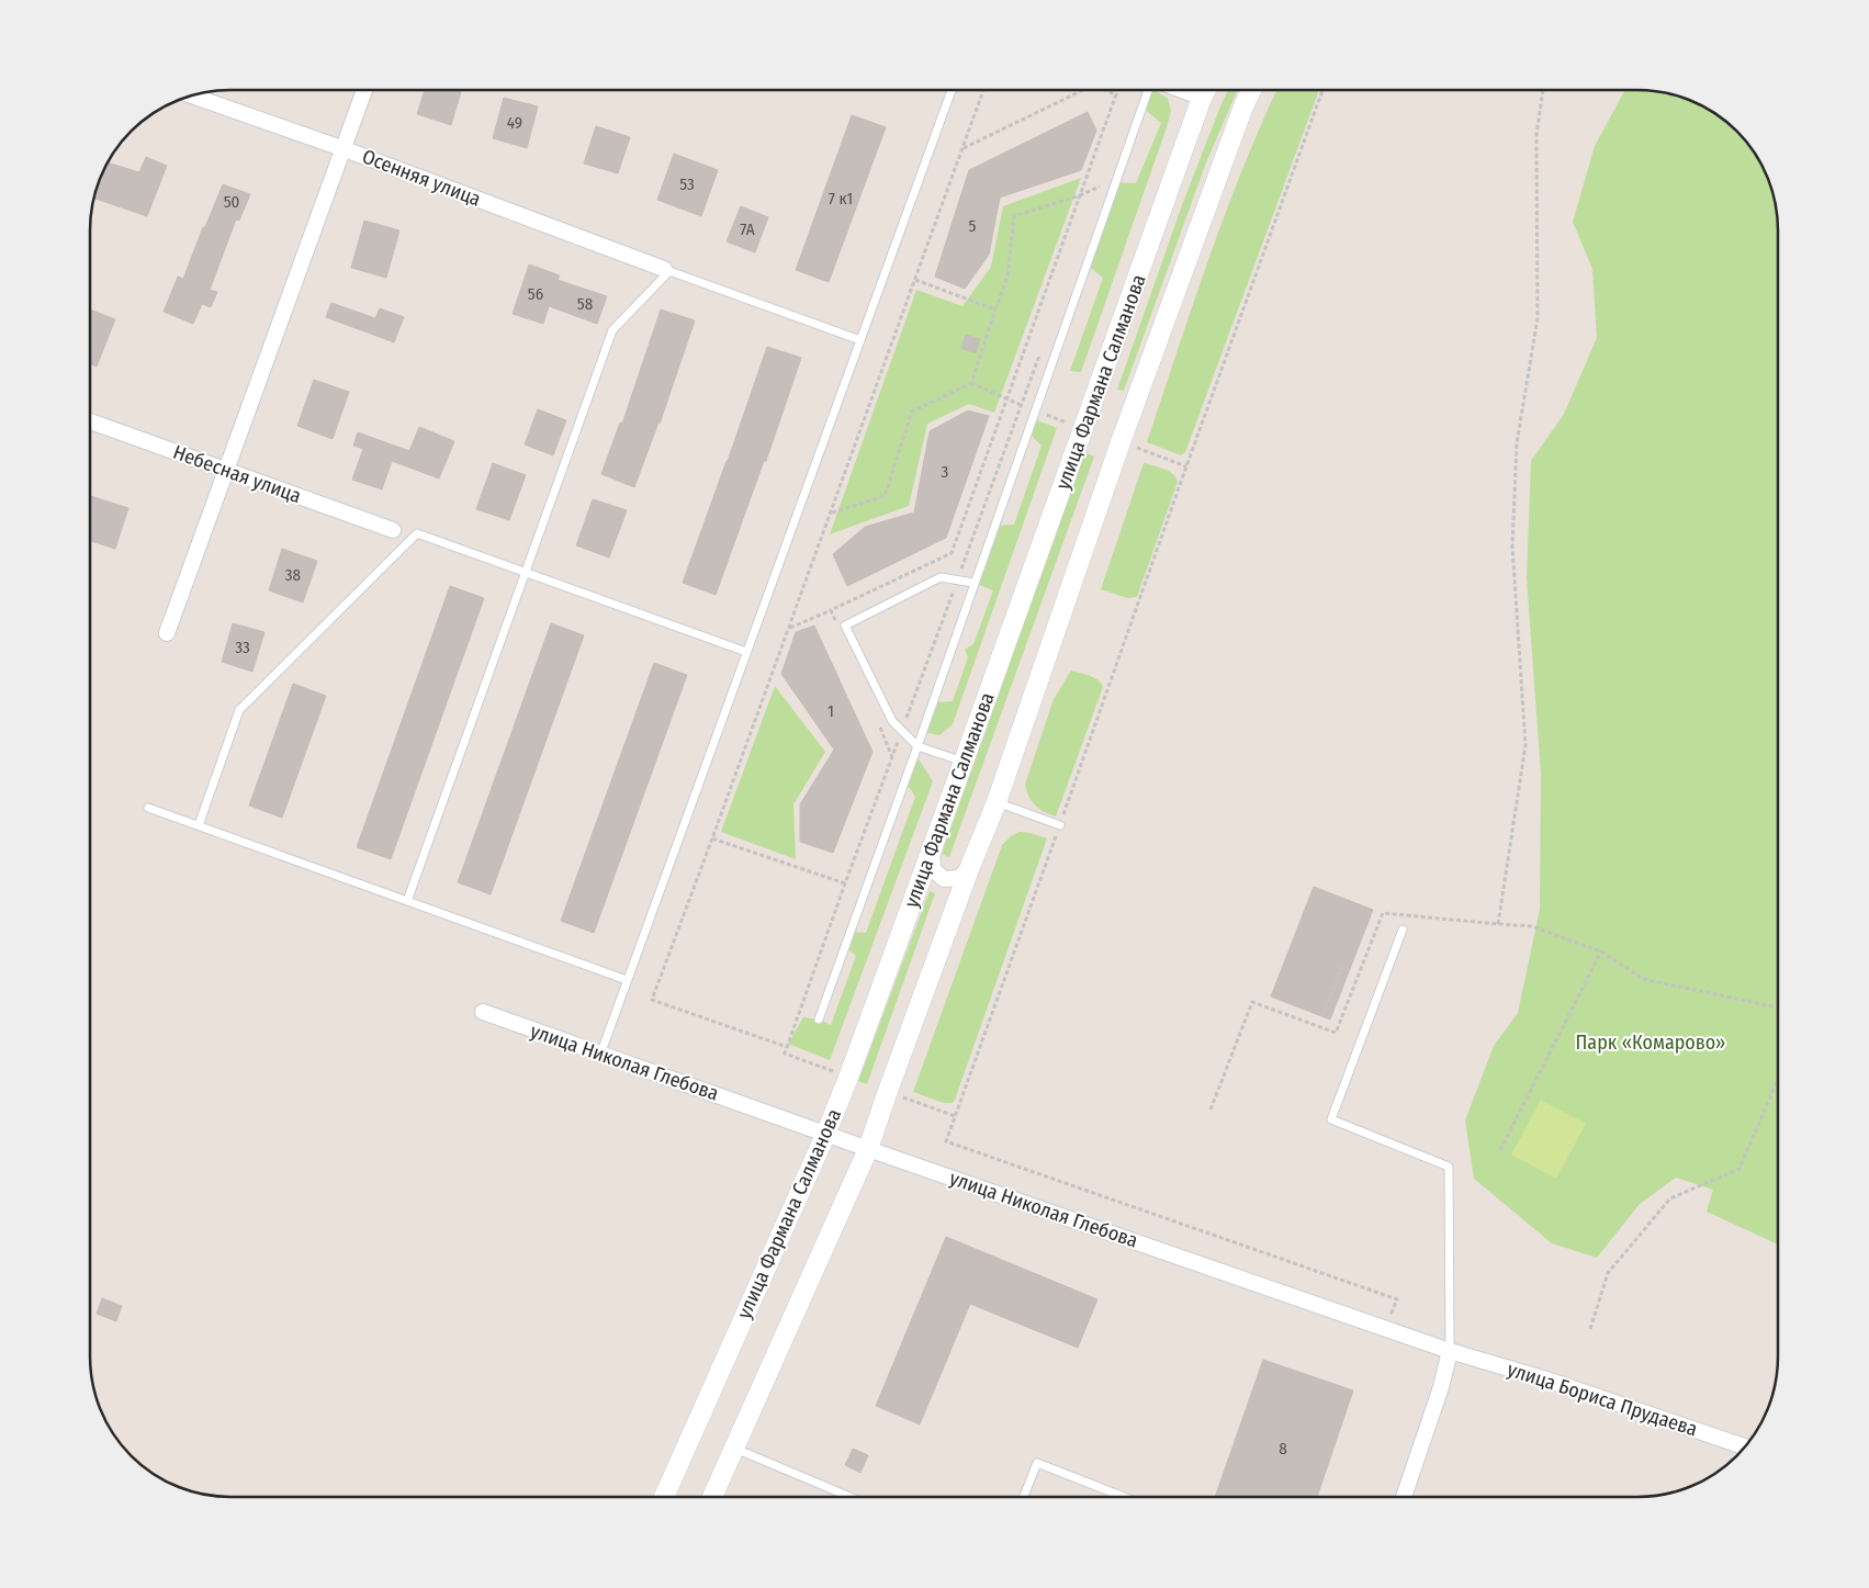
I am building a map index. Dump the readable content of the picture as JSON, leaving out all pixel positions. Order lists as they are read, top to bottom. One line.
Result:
{"streets":{"street":["Осенняя улица","улица Фармана Салманова","Небесная улица","улица Николая Глебова","улица Бориса Прудаева"]},"crossings":[["улица Фармана Салманова","улица Николая Глебова"],["улица Николая Глебова","улица Бориса Прудаева"]],"parks":["Парк «Комарово»"],"house_numbers":["49","53","7 к1","50","5","7А","56","58","3","38","33","1","8"]}
